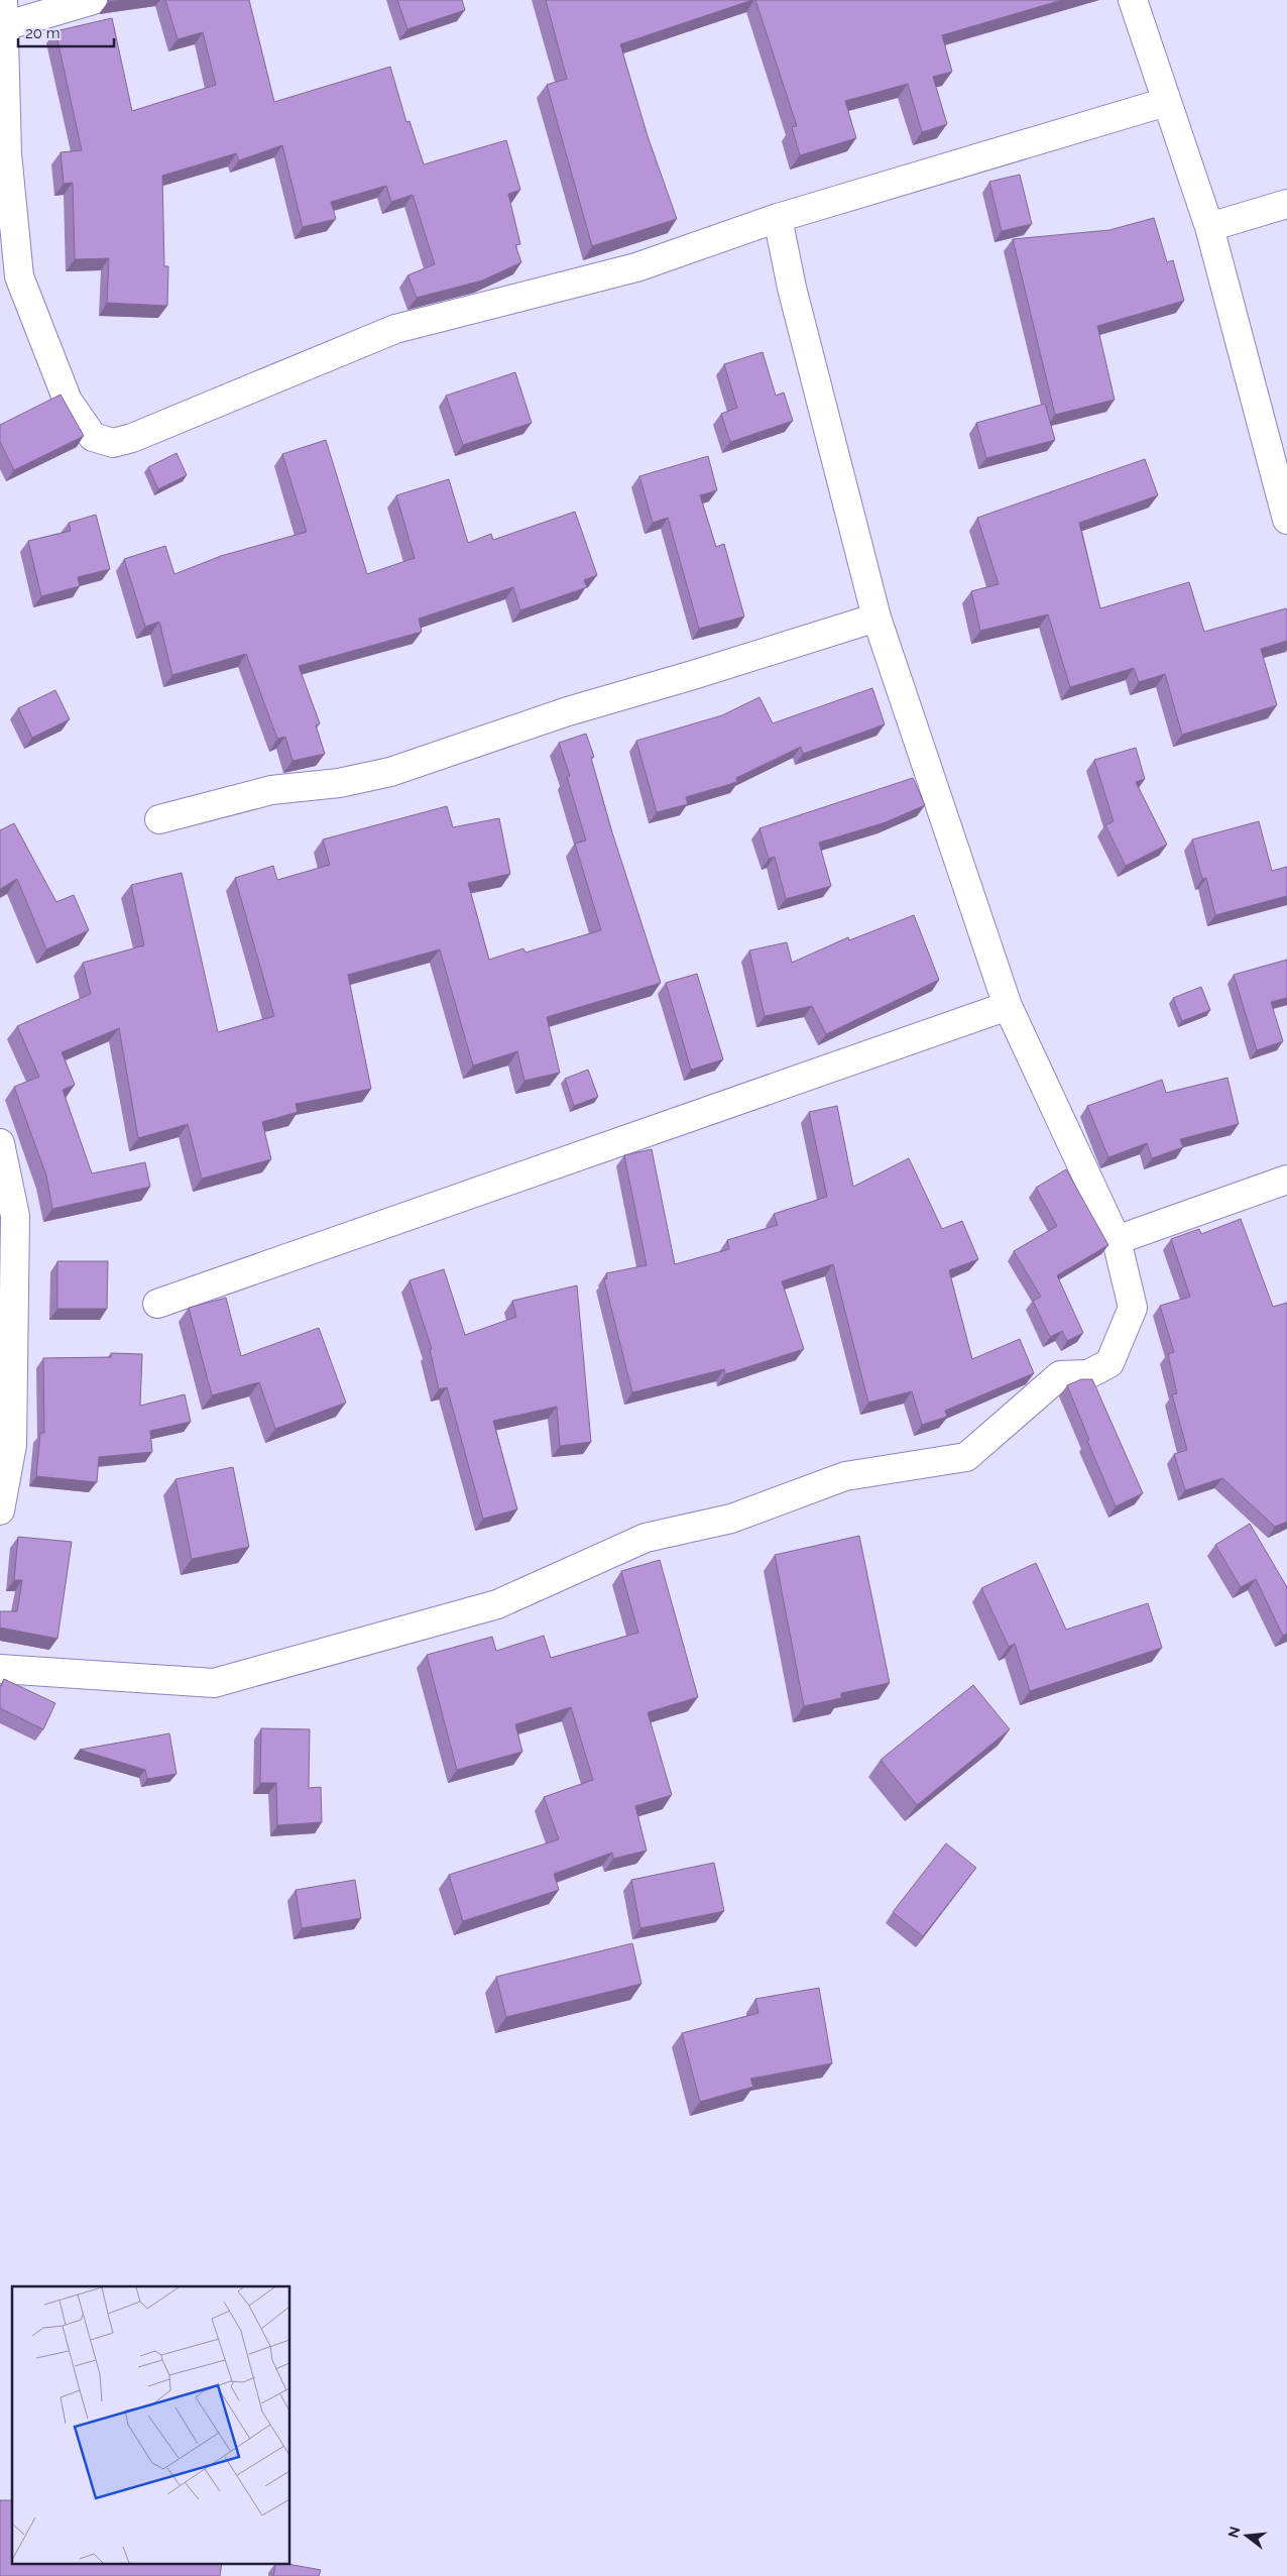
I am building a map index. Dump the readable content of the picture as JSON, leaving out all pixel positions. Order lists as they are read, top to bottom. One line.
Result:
{"scale_bar":"20 m","north":"left"}
